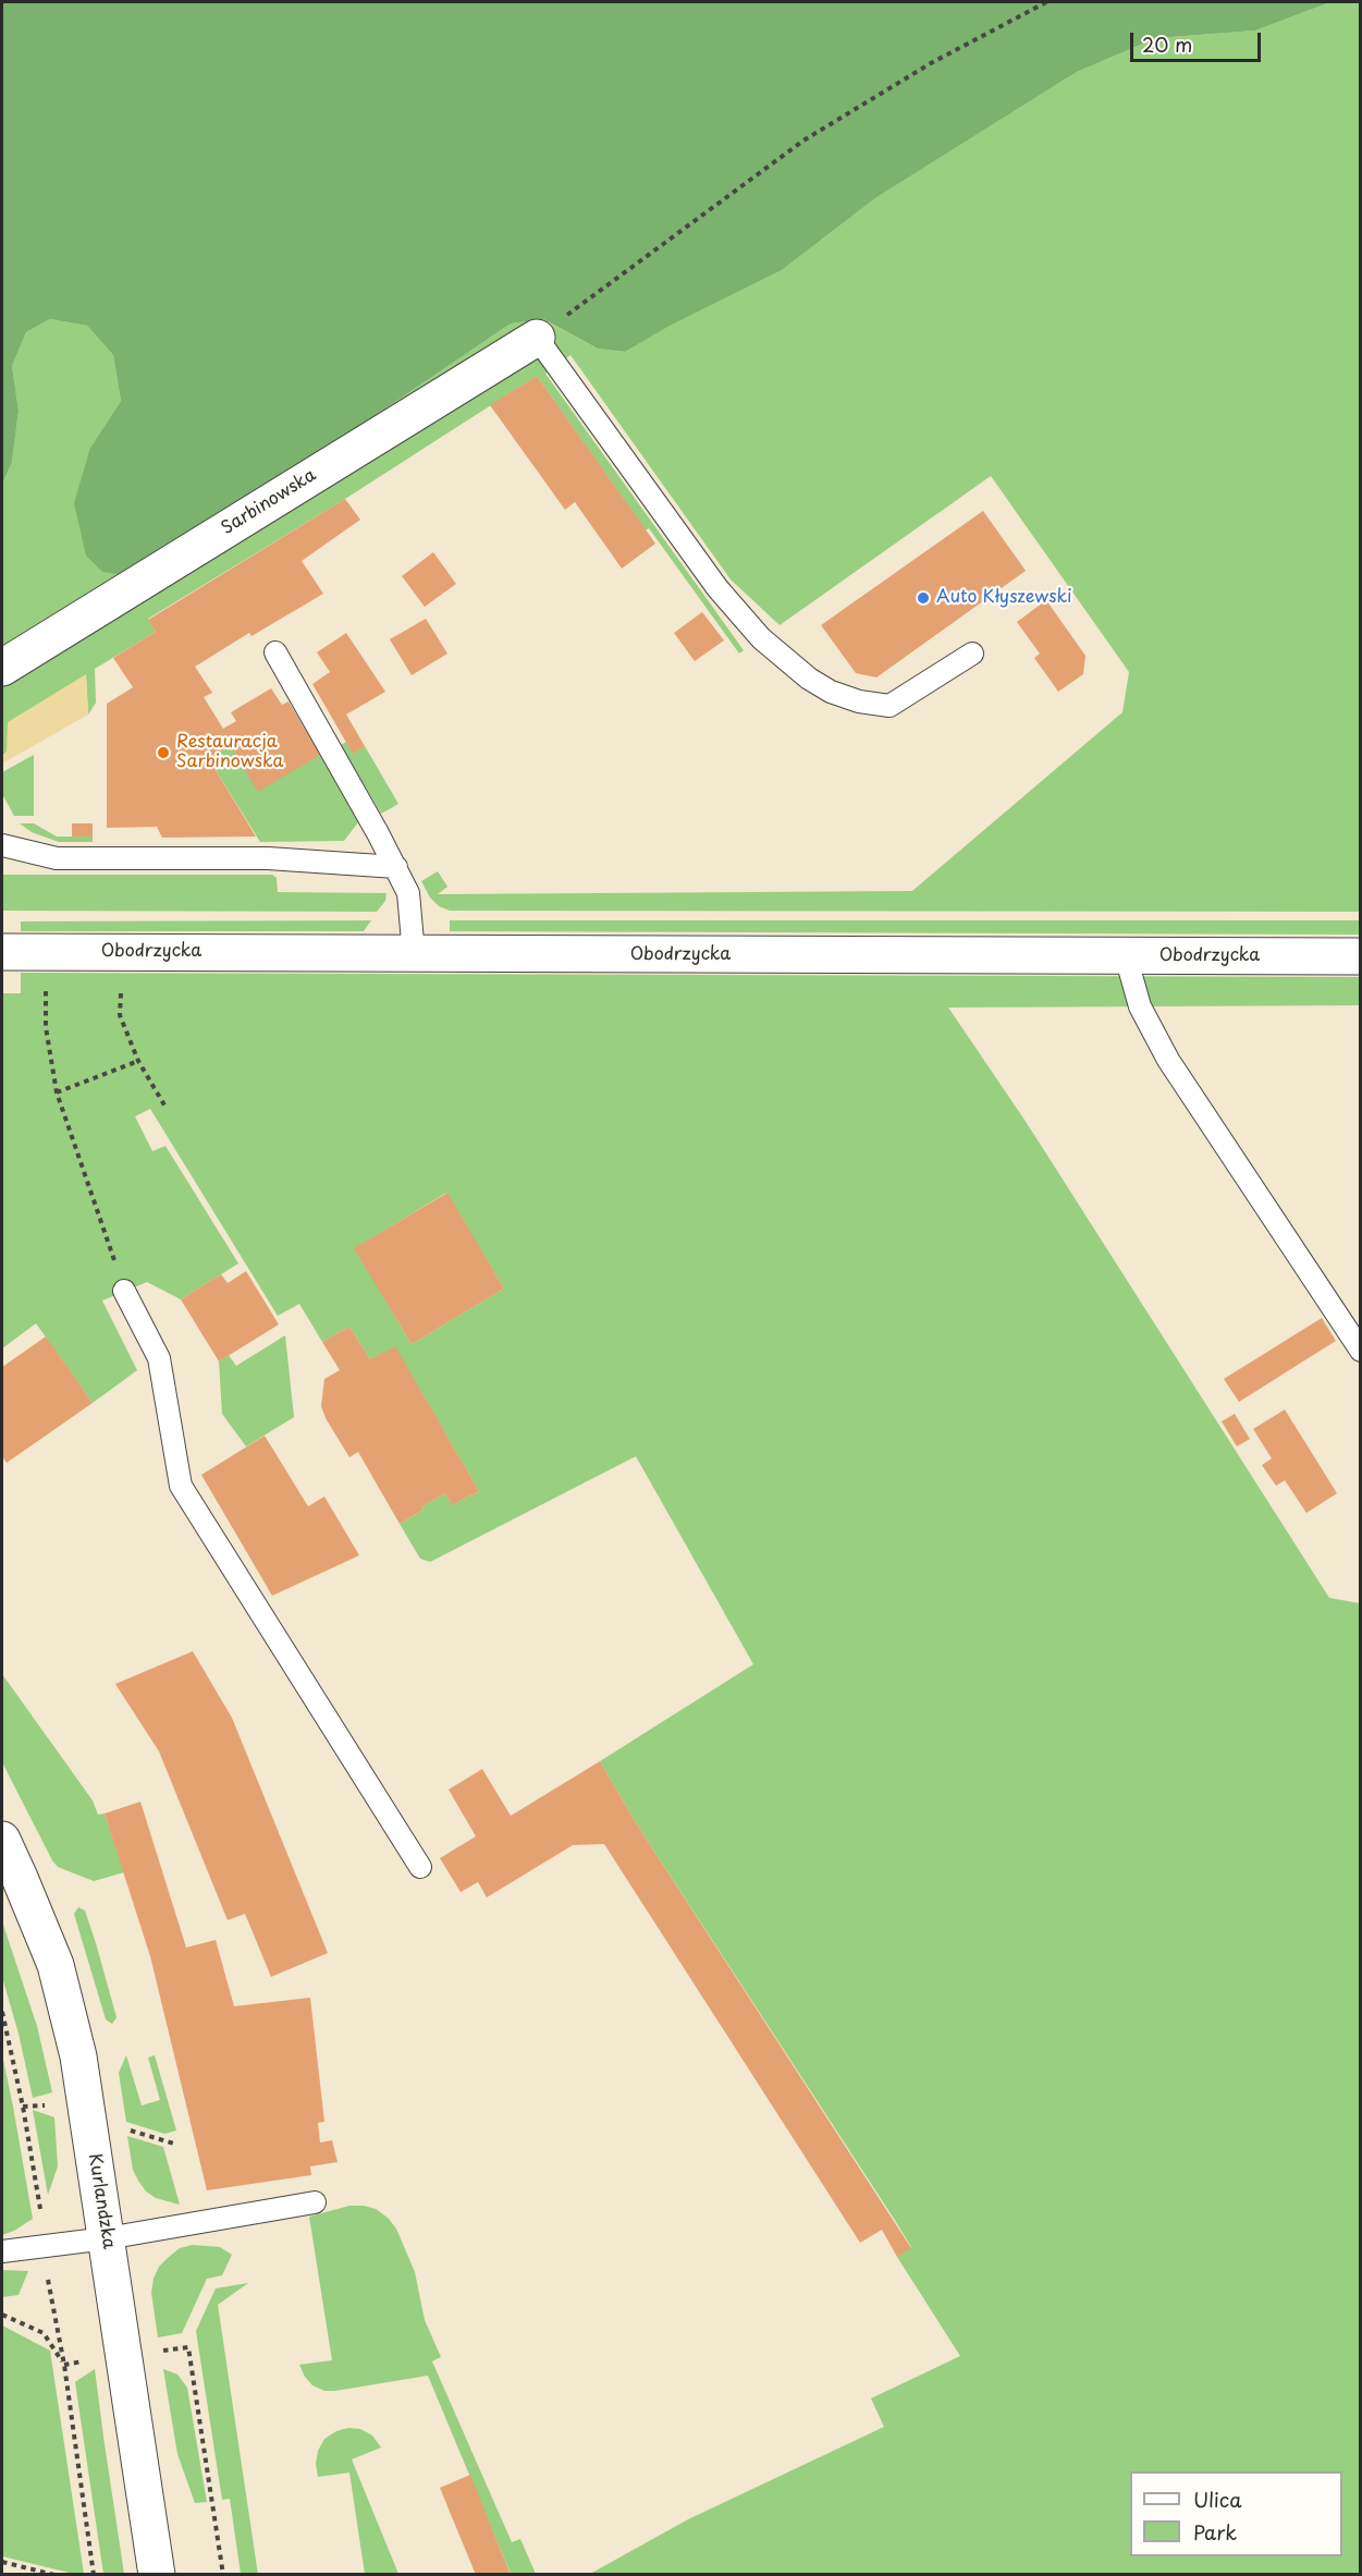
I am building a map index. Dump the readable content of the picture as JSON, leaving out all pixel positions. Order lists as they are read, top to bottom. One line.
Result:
{"streets":{"street":["Sarbinowska","Obodrzycka","Kurlandzka"]},"places":["Auto Kłyszewski","Restauracja Sarbinowska"],"legend":["Ulica","Park"],"scale_bar":"20 m"}
